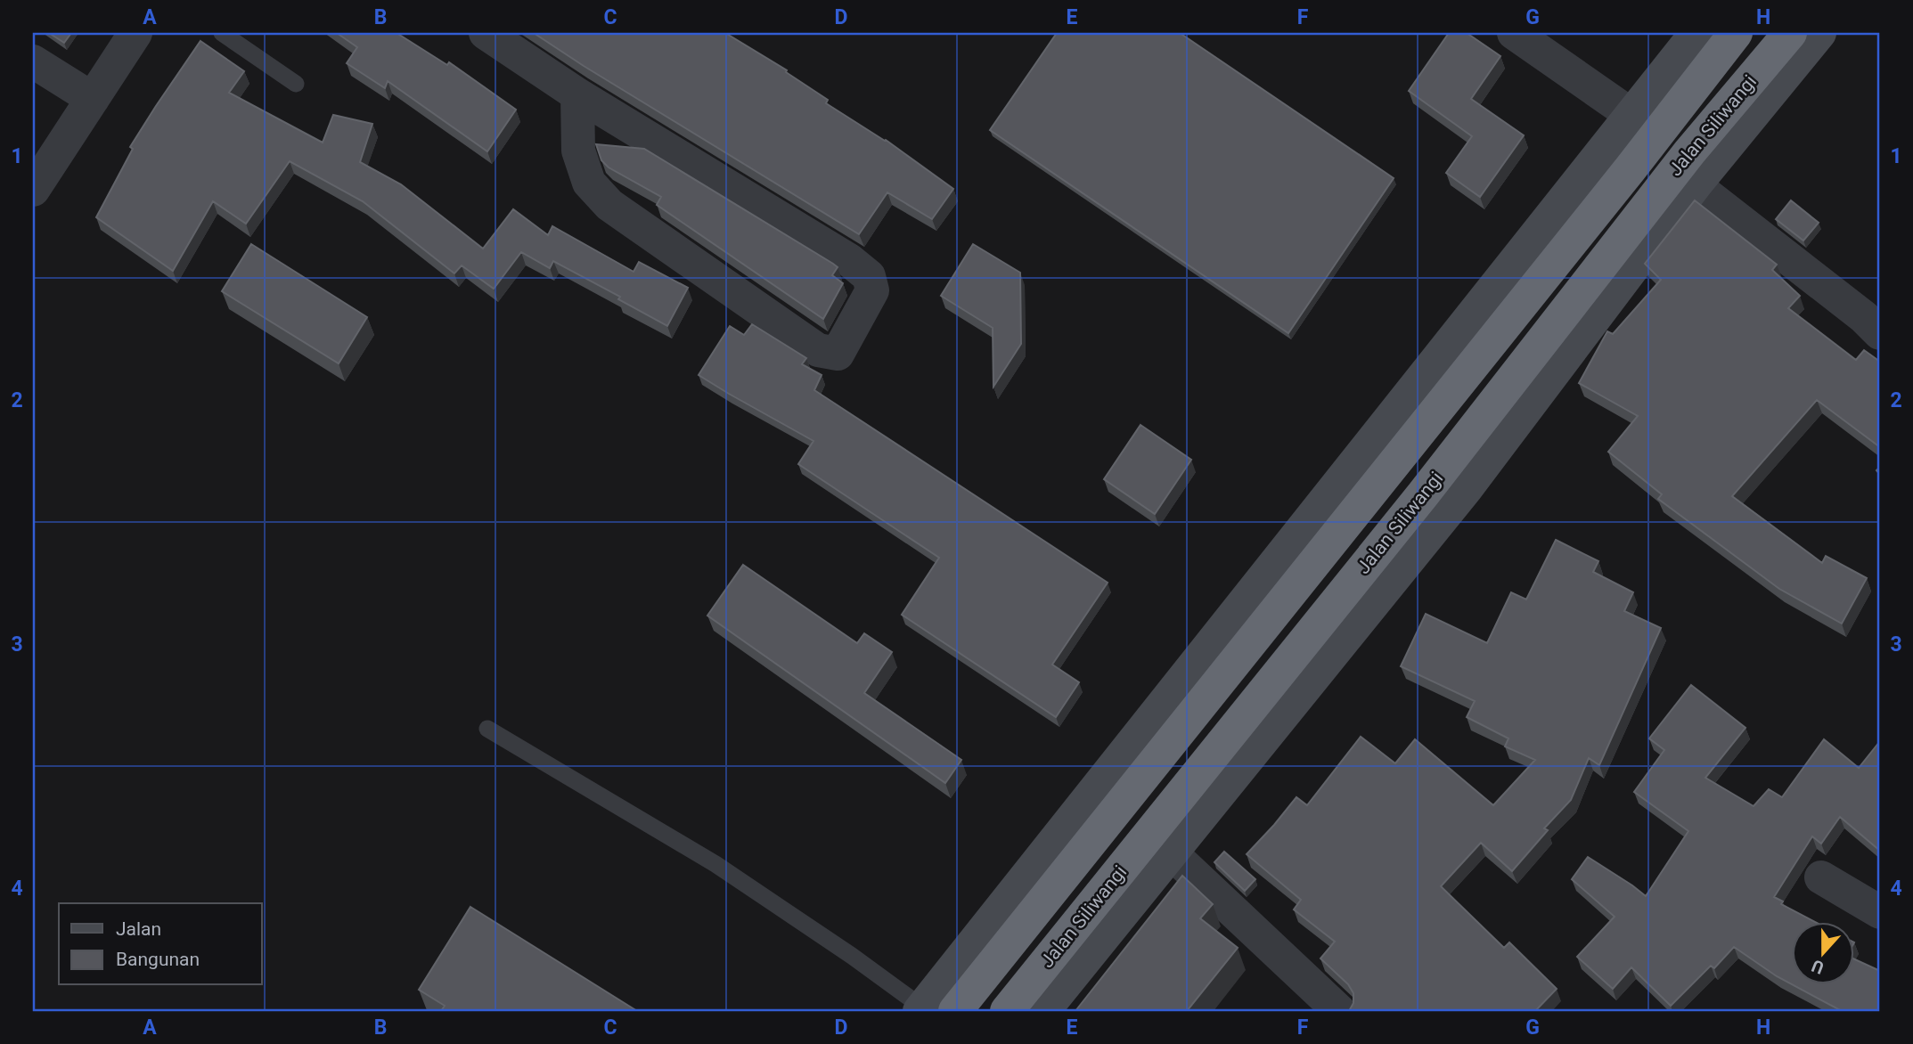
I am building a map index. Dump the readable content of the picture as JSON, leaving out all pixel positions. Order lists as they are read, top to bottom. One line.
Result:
{"streets":{"highway":["Jalan Siliwangi"]},"legend":["Jalan","Bangunan"],"north":"bottom","grid":{"columns":["A","B","C","D","E","F","G","H"],"rows":["1","2","3","4"]}}
